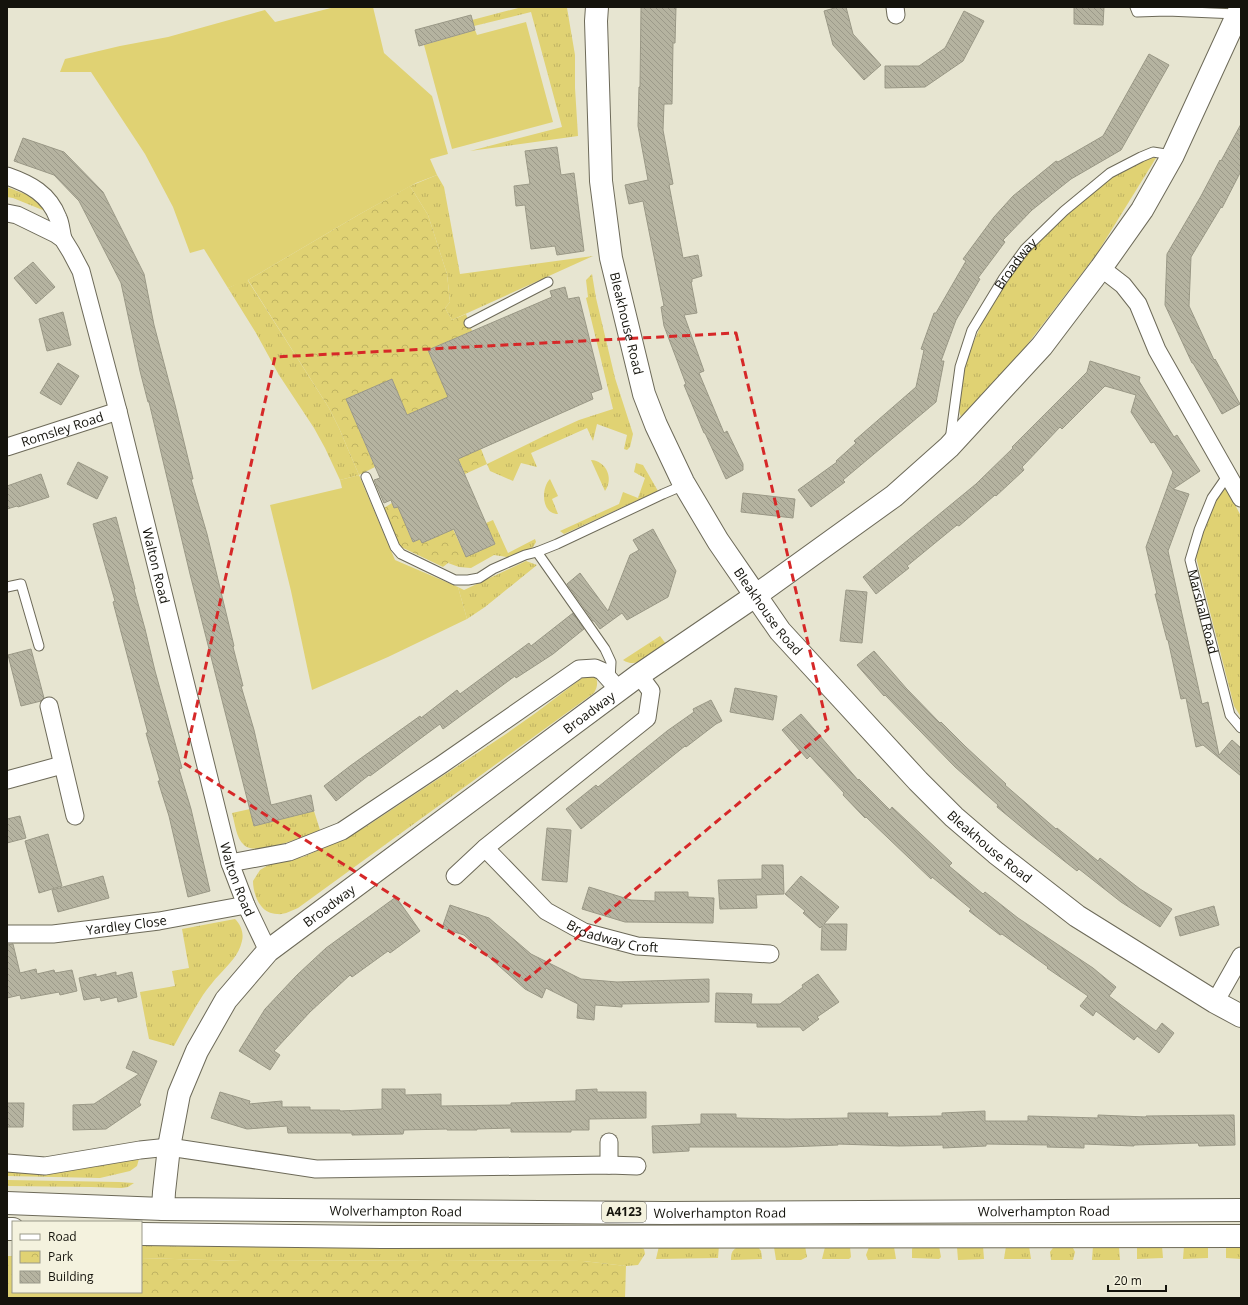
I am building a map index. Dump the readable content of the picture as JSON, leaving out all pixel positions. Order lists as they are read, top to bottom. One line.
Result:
{"streets":{"main road":["Broadway","Bleakhouse Road","Wolverhampton Road","A4123"],"street":["Romsley Road","Walton Road","Yardley Close","Broadway Croft"],"lane":["Marshall Road"]},"crossings":[["Broadway","Bleakhouse Road"],["Broadway","Walton Road"],["Broadway","Wolverhampton Road"],["Romsley Road","Walton Road"],["Walton Road","Yardley Close"]],"legend":["Road","Park","Building"],"scale_bar":"20 m"}
